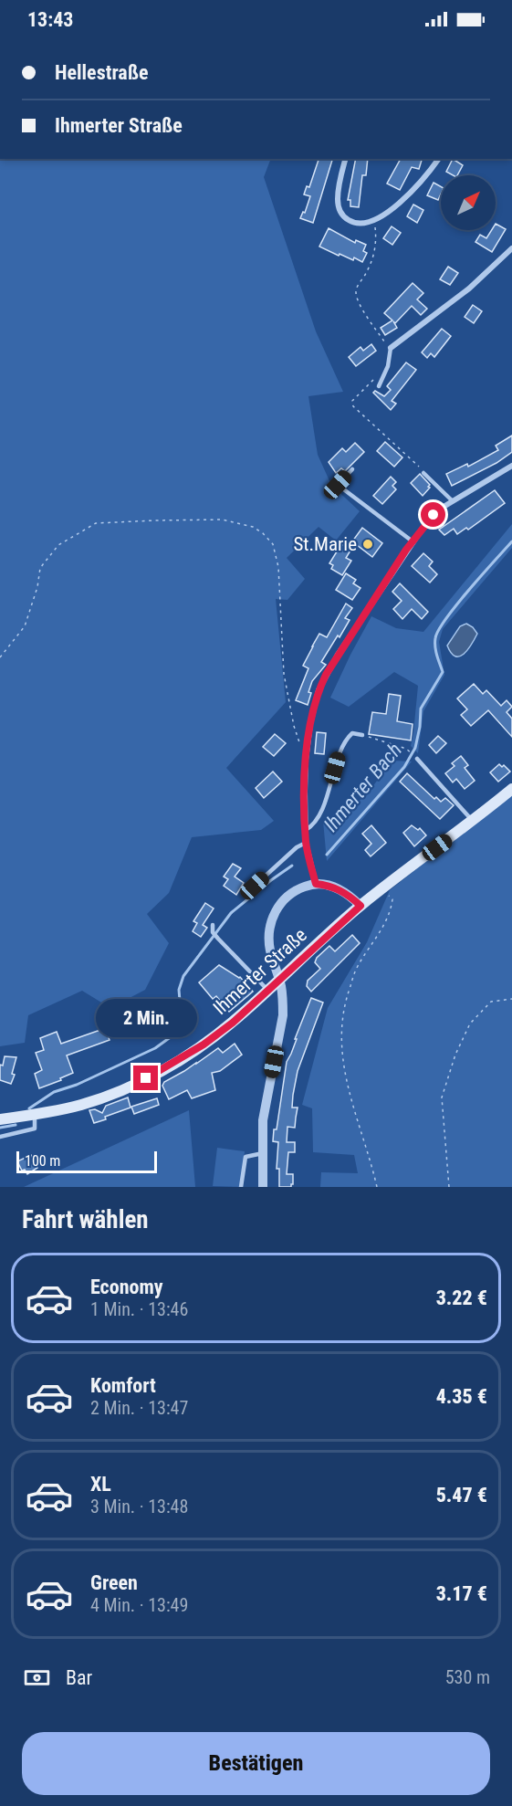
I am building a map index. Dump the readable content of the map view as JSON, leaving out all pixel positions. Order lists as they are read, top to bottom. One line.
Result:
{"streets":{"main road":["Ihmerter Straße"]},"water":["Ihmerter Bach"],"places":["St.Marie"],"scale_bar":"100 m","north":"top right","page":{"status":"13:43","banner":["Hellestraße","Ihmerter Straße"],"bubble":"2 Min.","scale":"100 m","heading":"Fahrt wählen","list":[{"name":"Economy","note":"1 Min. · 13:46","value":"3.22 €"},{"name":"Komfort","note":"2 Min. · 13:47","value":"4.35 €"},{"name":"XL","note":"3 Min. · 13:48","value":"5.47 €"},{"name":"Green","note":"4 Min. · 13:49","value":"3.17 €"}],"pay":["Bar","530 m"],"buttons":"Bestätigen"}}
